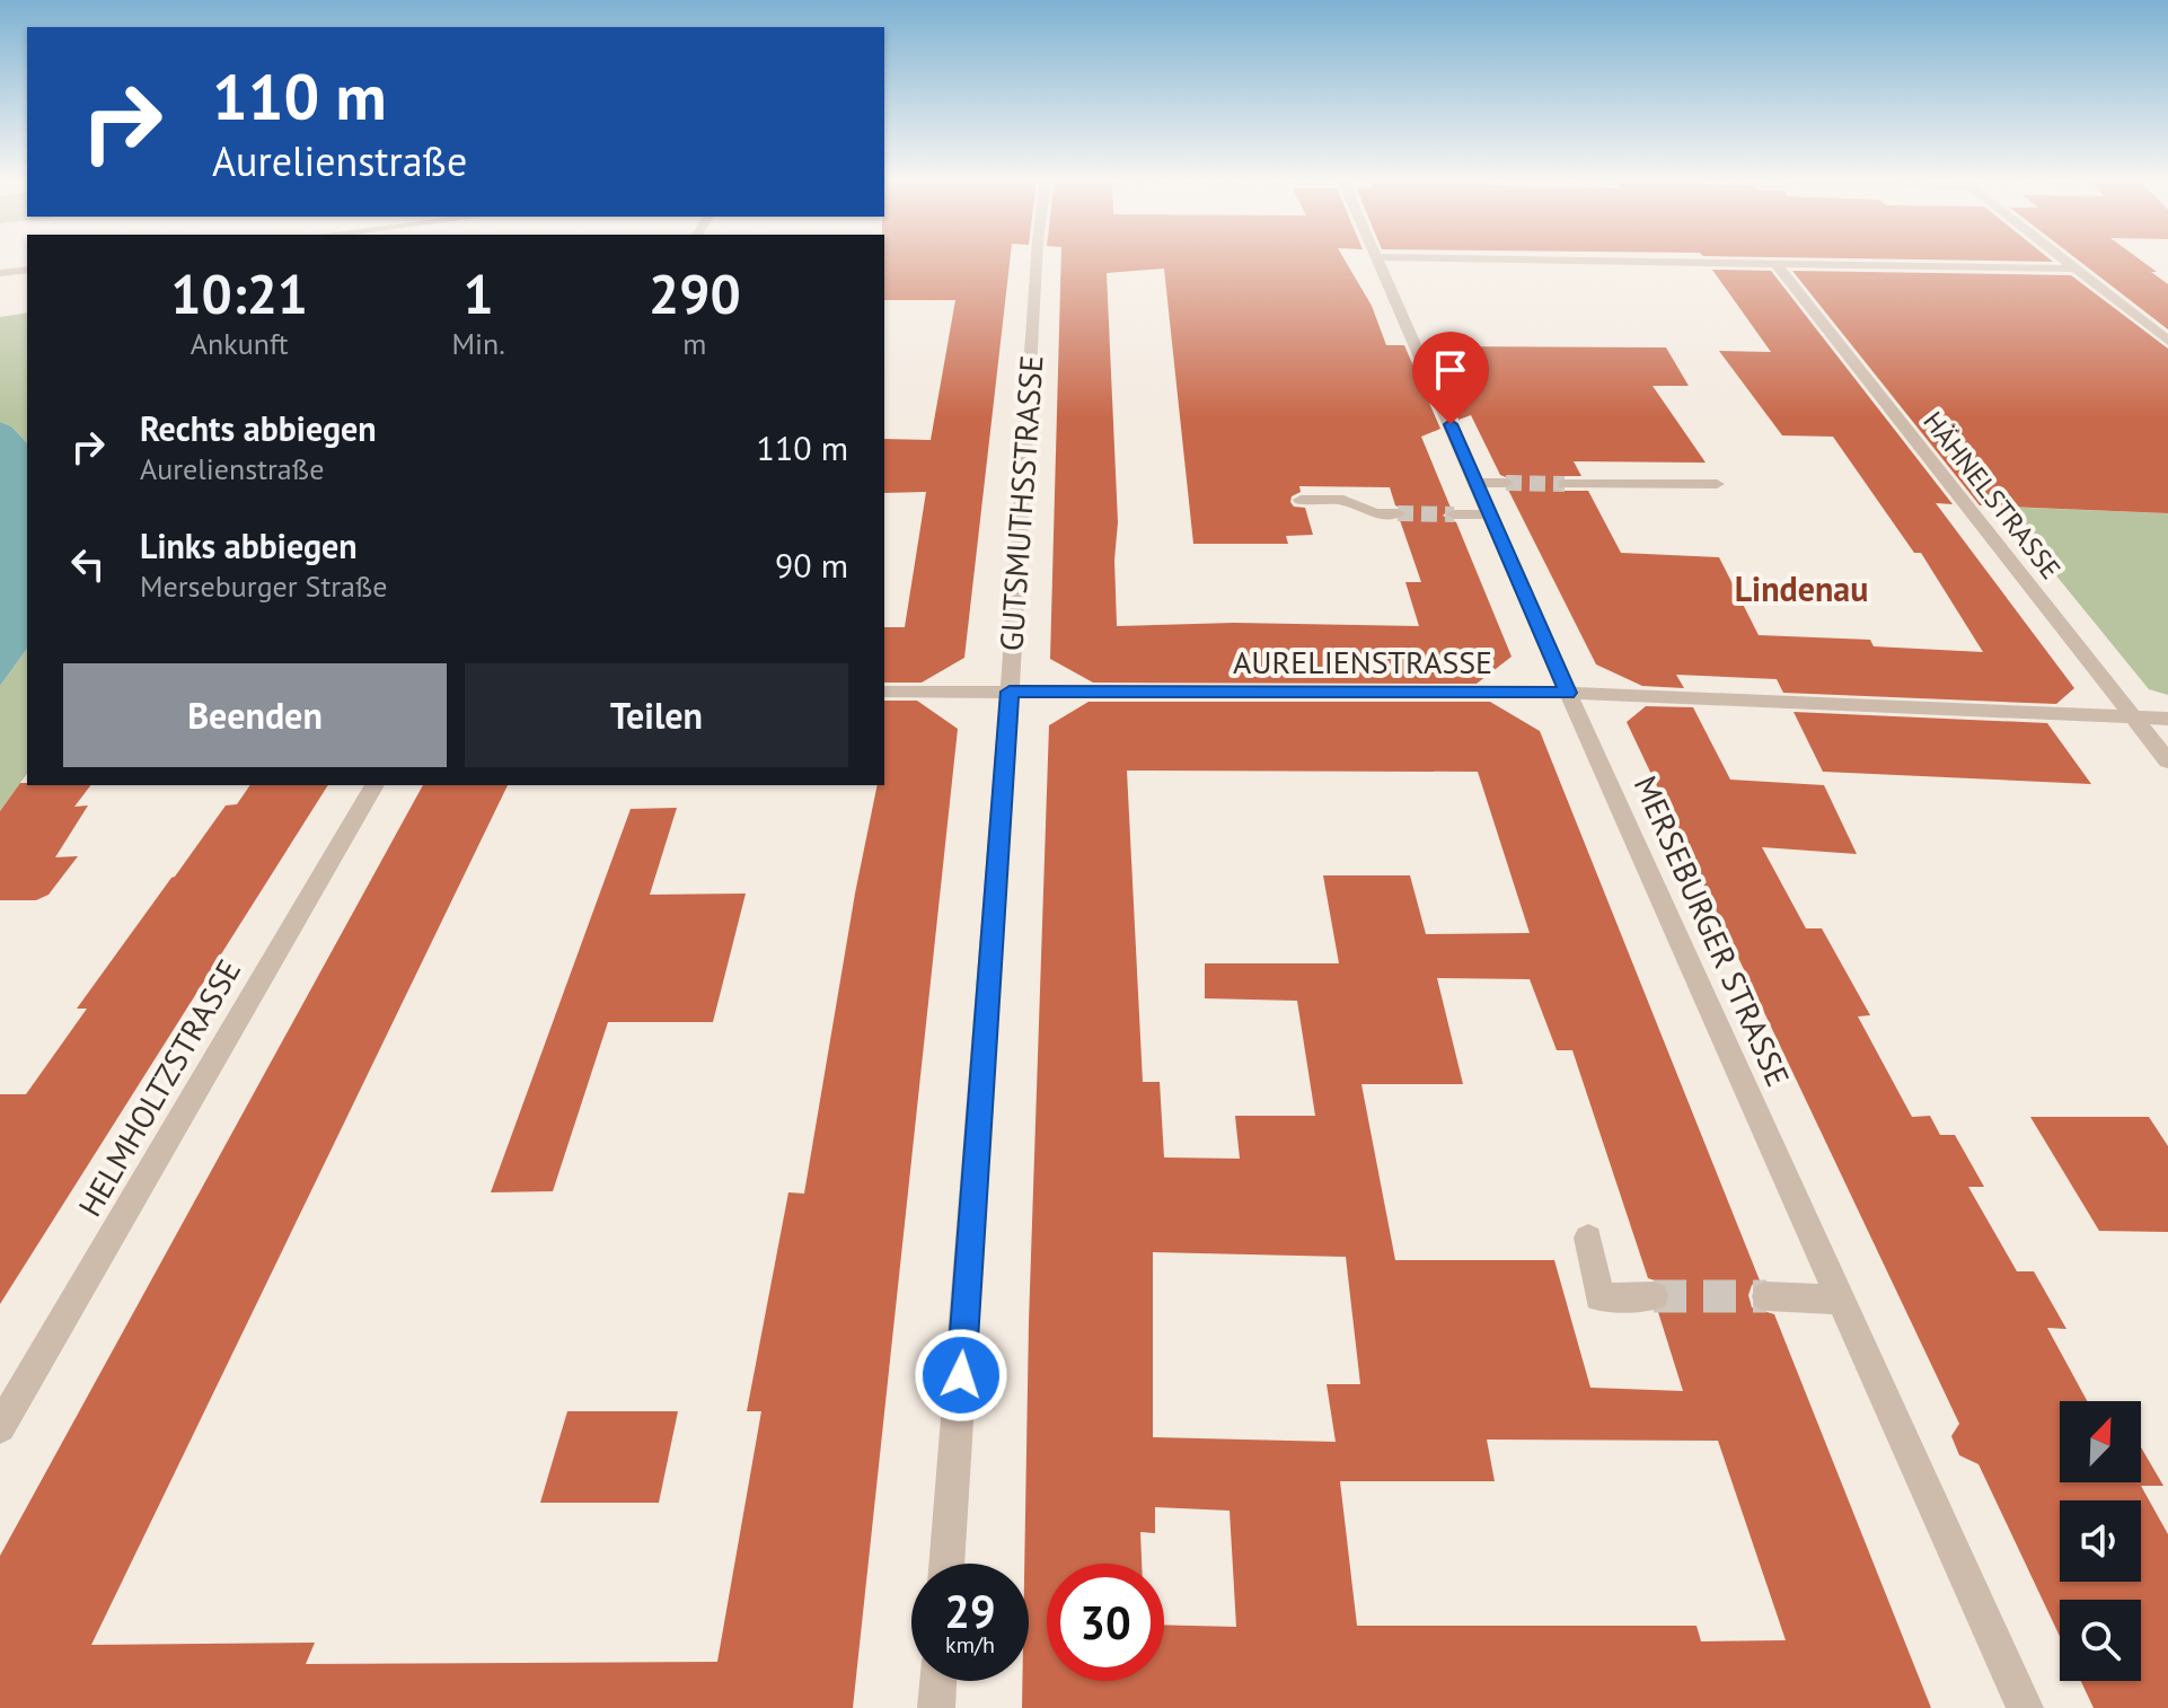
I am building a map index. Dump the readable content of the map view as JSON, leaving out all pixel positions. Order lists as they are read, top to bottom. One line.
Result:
{"streets":{"street":["HÄHNELSTRASSE","GUTSMUTHSSTRASSE","AURELIENSTRASSE","MERSEBURGER STRASSE","HELMHOLTZSTRASSE"]},"crossings":[["HÄHNELSTRASSE","AURELIENSTRASSE"],["GUTSMUTHSSTRASSE","AURELIENSTRASSE"],["AURELIENSTRASSE","MERSEBURGER STRASSE"]],"districts":["Lindenau"],"north":"top right","page":{"turn":["110 m","Aurelienstraße"],"eta":["10:21","Ankunft","1","Min.","290","m"],"list":[{"name":"Rechts abbiegen","note":"Aurelienstraße","value":"110 m"},{"name":"Links abbiegen","note":"Merseburger Straße","value":"90 m"}],"buttons":["Beenden","Teilen"],"speed":"29 km/h","limit":"30"}}
